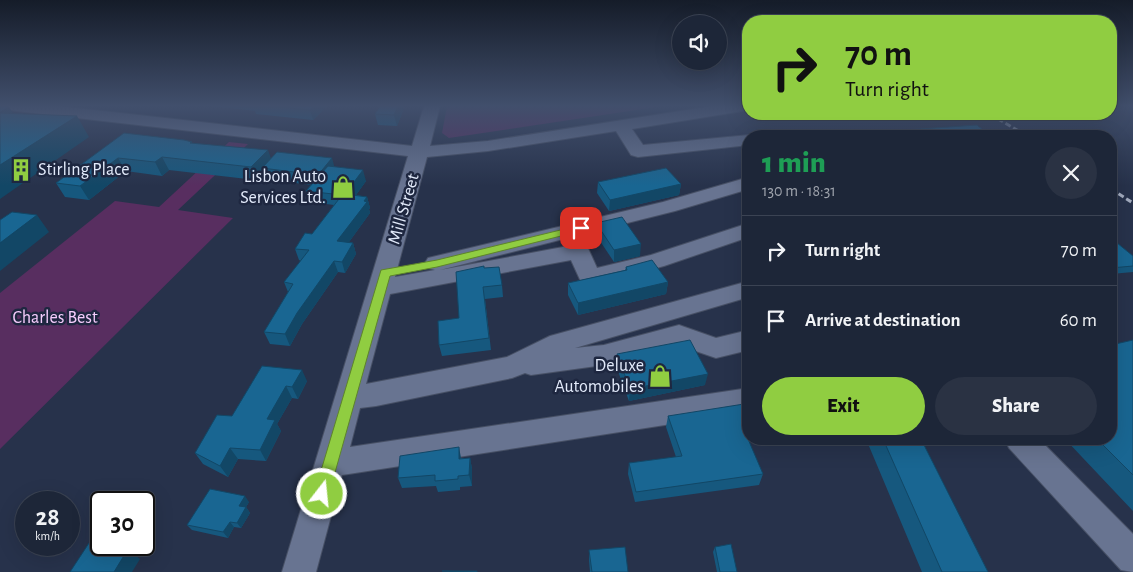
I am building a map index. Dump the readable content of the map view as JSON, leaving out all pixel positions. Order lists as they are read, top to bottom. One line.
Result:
{"streets":{"street":["Mill Street"]},"parks":["Charles Best"],"places":{"building":["Stirling Place"],"shop":["Lisbon Auto Services Ltd.","Deluxe Automobiles"]},"page":{"turn":["70 m","Turn right"],"heading":["1 min","130 m · 18:31"],"list":[{"name":"Turn right","value":"70 m"},{"name":"Arrive at destination","value":"60 m"}],"buttons":["Exit","Share"],"speed":"28 km/h","limit":"30"}}
